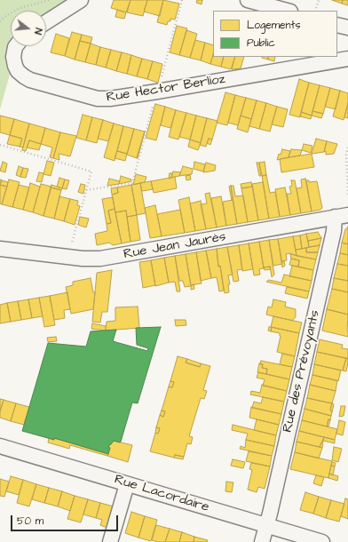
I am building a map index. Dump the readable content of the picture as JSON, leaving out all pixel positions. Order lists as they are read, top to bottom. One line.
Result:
{"streets":{"street":["Rue Hector Berlioz","Rue Jean Jaurès","Rue des Prévoyants","Rue Lacordaire"]},"crossings":[["Rue Jean Jaurès","Rue des Prévoyants"],["Rue des Prévoyants","Rue Lacordaire"]],"legend":["Logements","Public"],"scale_bar":"50 m","north":"right"}
